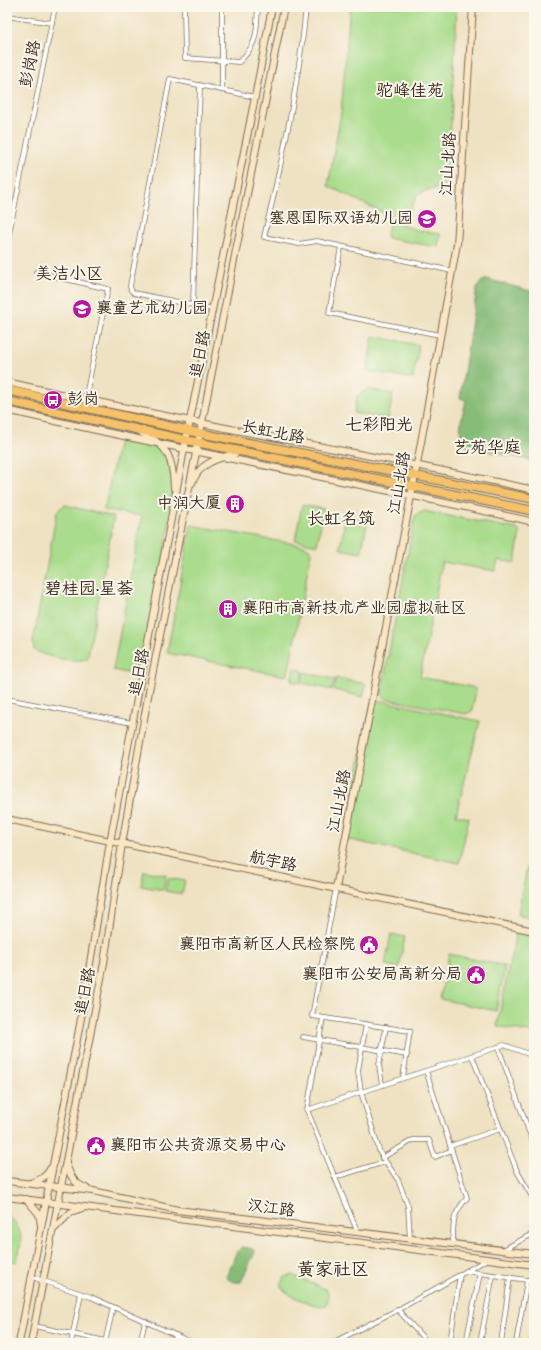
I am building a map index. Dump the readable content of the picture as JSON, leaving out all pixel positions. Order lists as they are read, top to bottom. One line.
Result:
{"streets":{"highway":["长虹北路"],"main road":["江山北路","追日路","航宇路","汉江路"],"street":["彭岗路"]},"crossings":[["江山北路","长虹北路"],["江山北路","航宇路"],["追日路","长虹北路"],["追日路","航宇路"],["追日路","汉江路"]],"districts":["驼峰佳苑","美洁小区","七彩阳光","艺苑华庭","长虹名筑","碧桂园·星荟","黄家社区"],"places":{"school or university":["塞恩国际双语幼儿园","襄童艺术幼儿园"],"bus stop":["彭岗"],"building":["中润大厦","襄阳市高新技术产业园虚拟社区"],"public building":["襄阳市高新区人民检察院","襄阳市公安局高新分局","襄阳市公共资源交易中心"]}}
